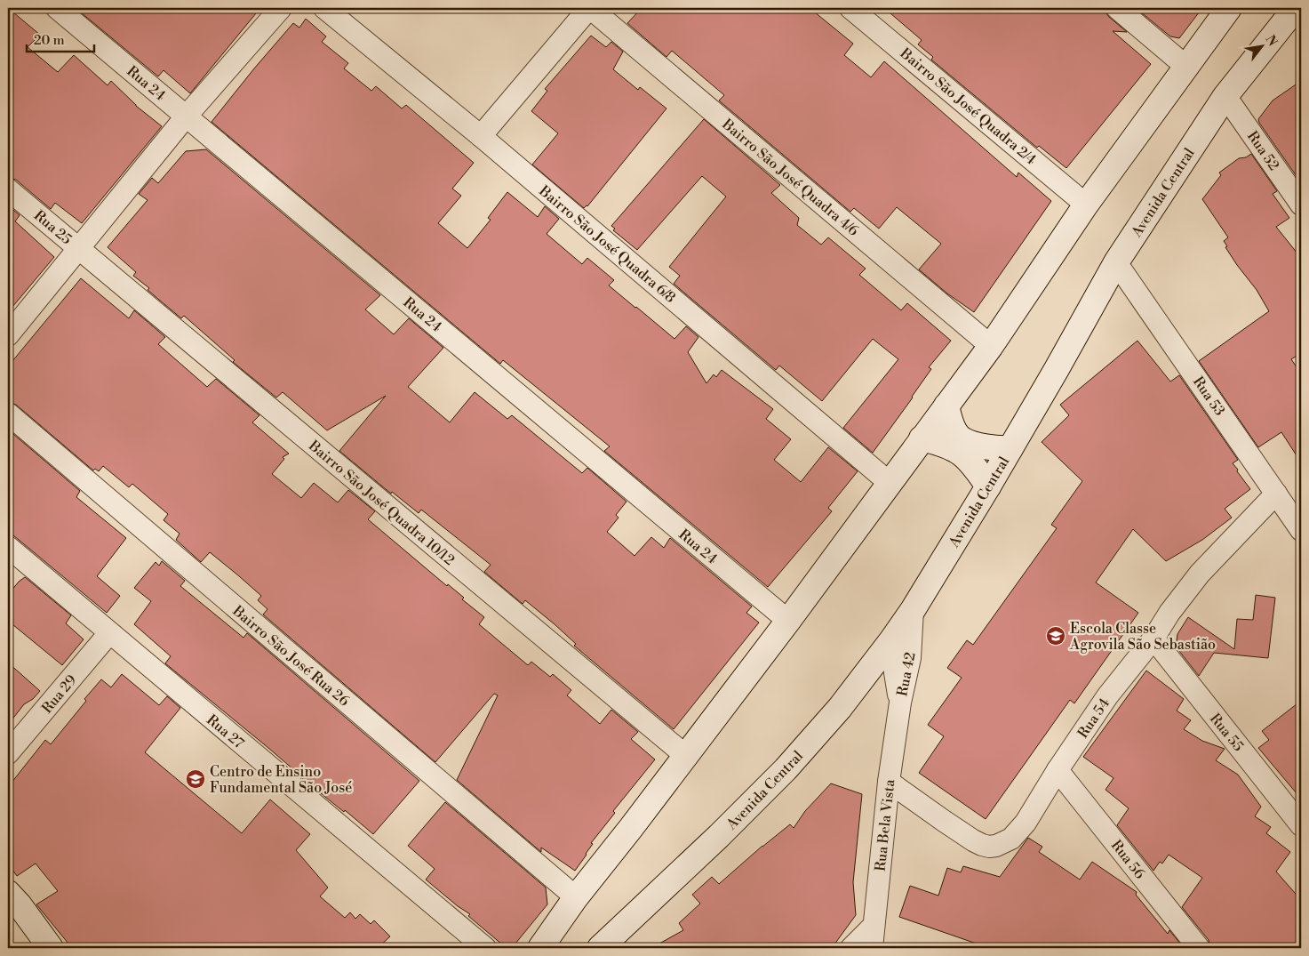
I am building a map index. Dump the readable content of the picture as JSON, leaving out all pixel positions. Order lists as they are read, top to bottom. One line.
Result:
{"streets":{"street":["Rua 24","Bairro São José Quadra 2/4","Rua 52","Bairro São José Quadra 4/6","Avenida Central","Rua 25","Bairro São José Quadra 6/8","Rua 53","Bairro São José Quadra 10/12","Bairro São José Rua 26","Rua 42","Rua 29","Rua 54","Rua 27","Rua 55","Rua Bela Vista","Rua 56"]},"crossings":[["Rua 52","Avenida Central"],["Avenida Central","Rua 53"],["Avenida Central","Rua 42"],["Rua 25","Bairro São José Quadra 10/12"],["Rua 53","Rua 54"],["Rua 42","Rua Bela Vista"],["Rua 29","Rua 27"],["Rua 54","Rua 55"],["Rua 54","Rua Bela Vista"],["Rua 54","Rua 56"]],"places":{"school or university":["Escola Classe Agrovila São Sebastião","Centro de Ensino Fundamental São José"]},"scale_bar":"20 m","north":"top right"}
